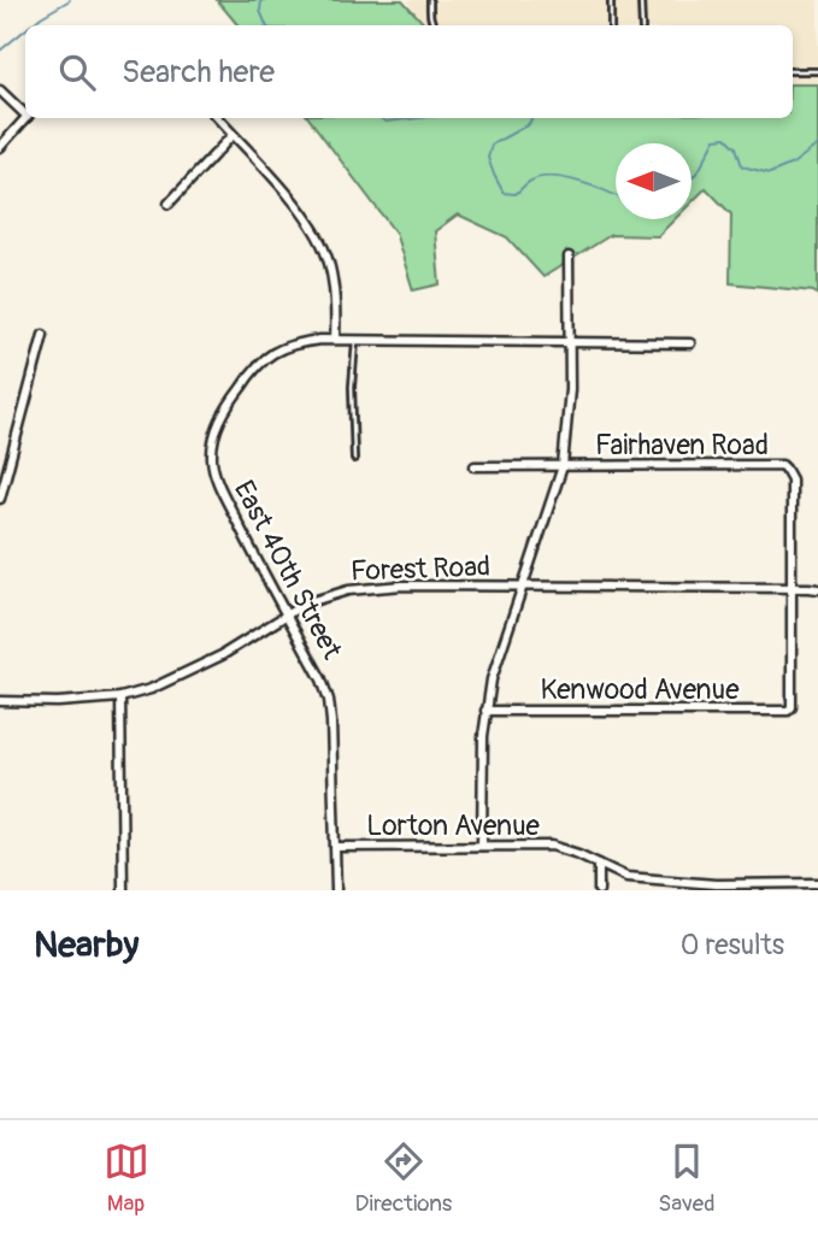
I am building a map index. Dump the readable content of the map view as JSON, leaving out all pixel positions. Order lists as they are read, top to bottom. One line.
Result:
{"streets":{"street":["Fairhaven Road","Forest Road","East 40th Street","Kenwood Avenue","Lorton Avenue"]},"crossings":[["Fairhaven Road","Forest Road"],["Fairhaven Road","Kenwood Avenue"],["Forest Road","East 40th Street"],["Forest Road","Kenwood Avenue"],["East 40th Street","Lorton Avenue"]],"north":"left","page":{"search":"Search here","heading":["Nearby","0 results"],"nav":["Map","Directions","Saved"]}}
